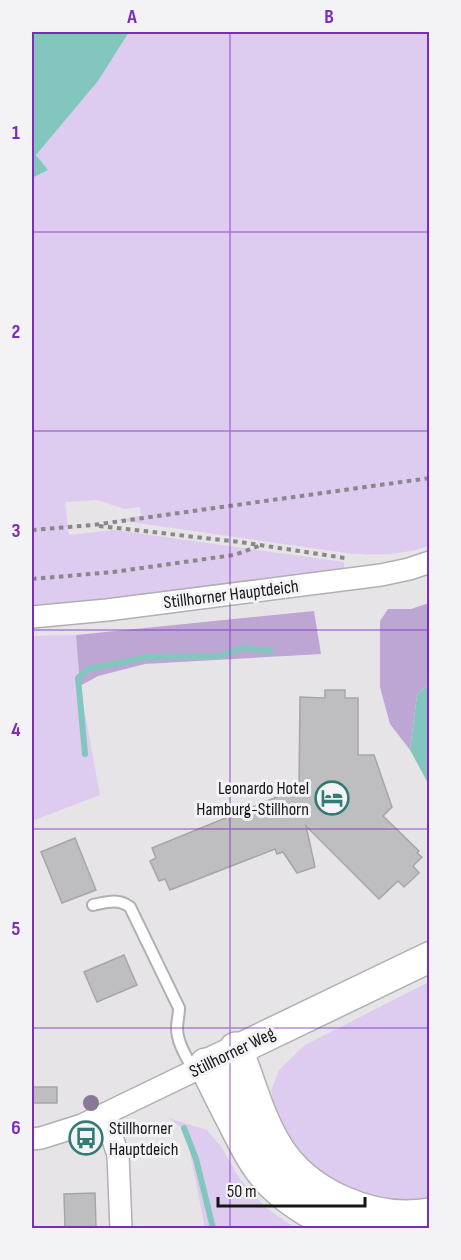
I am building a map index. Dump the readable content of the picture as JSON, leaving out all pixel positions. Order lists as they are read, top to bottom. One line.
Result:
{"streets":{"main road":["Stillhorner Weg"],"street":["Stillhorner Hauptdeich"]},"places":{"hotel":["Leonardo Hotel Hamburg-Stillhorn"],"bus stop":["Stillhorner Hauptdeich"]},"scale_bar":"50 m","grid":{"columns":["A","B"],"rows":["1","2","3","4","5","6"]}}
